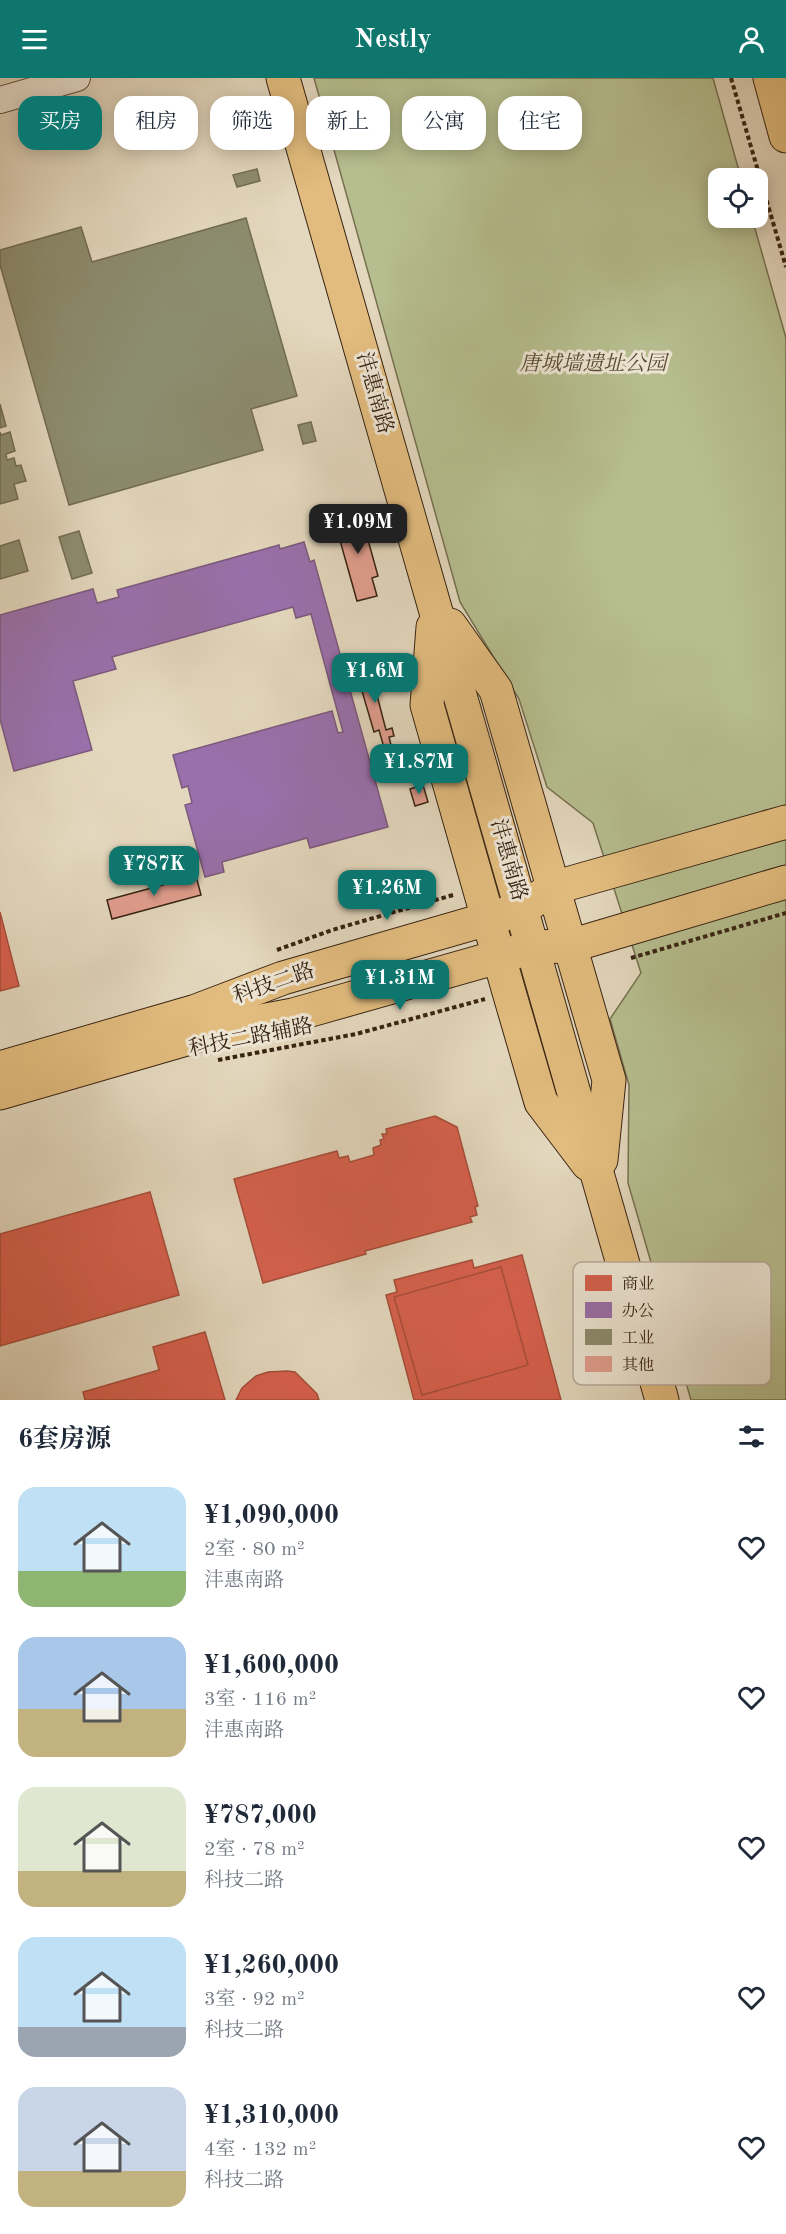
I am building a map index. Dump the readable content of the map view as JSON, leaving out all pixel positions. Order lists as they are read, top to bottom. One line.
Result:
{"streets":{"main road":["沣惠南路","科技二路"],"path":["科技二路辅路"]},"crossings":[["沣惠南路","科技二路"]],"parks":["唐城墙遗址公园"],"legend":["商业","办公","工业","其他"],"page":{"header":"Nestly","chip":["买房","租房","筛选","新上","公寓","住宅"],"price":["¥1.09M","¥1.6M","¥1.87M","¥787K","¥1.26M","¥1.31M"],"heading":"6套房源","list":[{"name":"¥1,090,000","note":"2室 · 80 m² · 沣惠南路"},{"name":"¥1,600,000","note":"3室 · 116 m² · 沣惠南路"},{"name":"¥787,000","note":"2室 · 78 m² · 科技二路"},{"name":"¥1,260,000","note":"3室 · 92 m² · 科技二路"},{"name":"¥1,310,000","note":"4室 · 132 m² · 科技二路"}]}}
